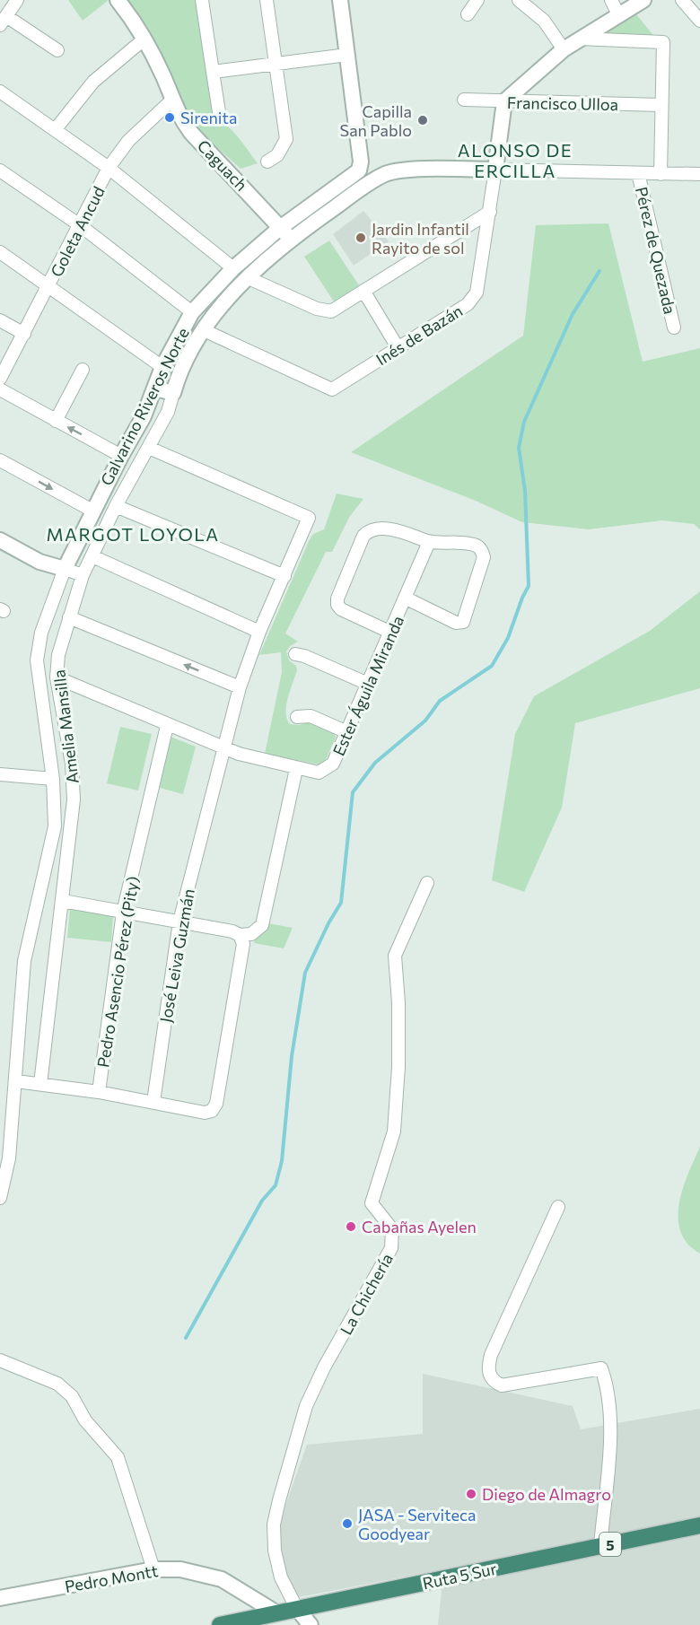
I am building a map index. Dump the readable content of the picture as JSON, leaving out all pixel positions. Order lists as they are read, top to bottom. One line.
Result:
{"streets":{"highway":["5","Ruta 5 Sur"],"street":["Francisco Ulloa","Caguach","Goleta Ancud","Pérez de Quezada","Inés de Bazán","Galvarino Riveros Norte","Ester Águila Miranda","Amelia Mansilla","José Leiva Guzmán","Pedro Asencio Pérez (Pity)","La Chichería","Pedro Montt"]},"crossings":[["Francisco Ulloa","Inés de Bazán"],["Caguach","Goleta Ancud"],["Caguach","Galvarino Riveros Norte"],["Ester Águila Miranda","Amelia Mansilla"],["Ester Águila Miranda","José Leiva Guzmán"],["Ester Águila Miranda","Pedro Asencio Pérez (Pity)"],["Amelia Mansilla","José Leiva Guzmán"],["La Chichería","Ruta 5 Sur"],["Ruta 5 Sur","Pedro Montt"]],"districts":["ALONSO DE ERCILLA","MARGOT LOYOLA"],"places":["Sirenita","Capilla San Pablo","Jardin Infantil Rayito de sol","Cabañas Ayelen","Diego de Almagro","JASA - Serviteca Goodyear"]}
